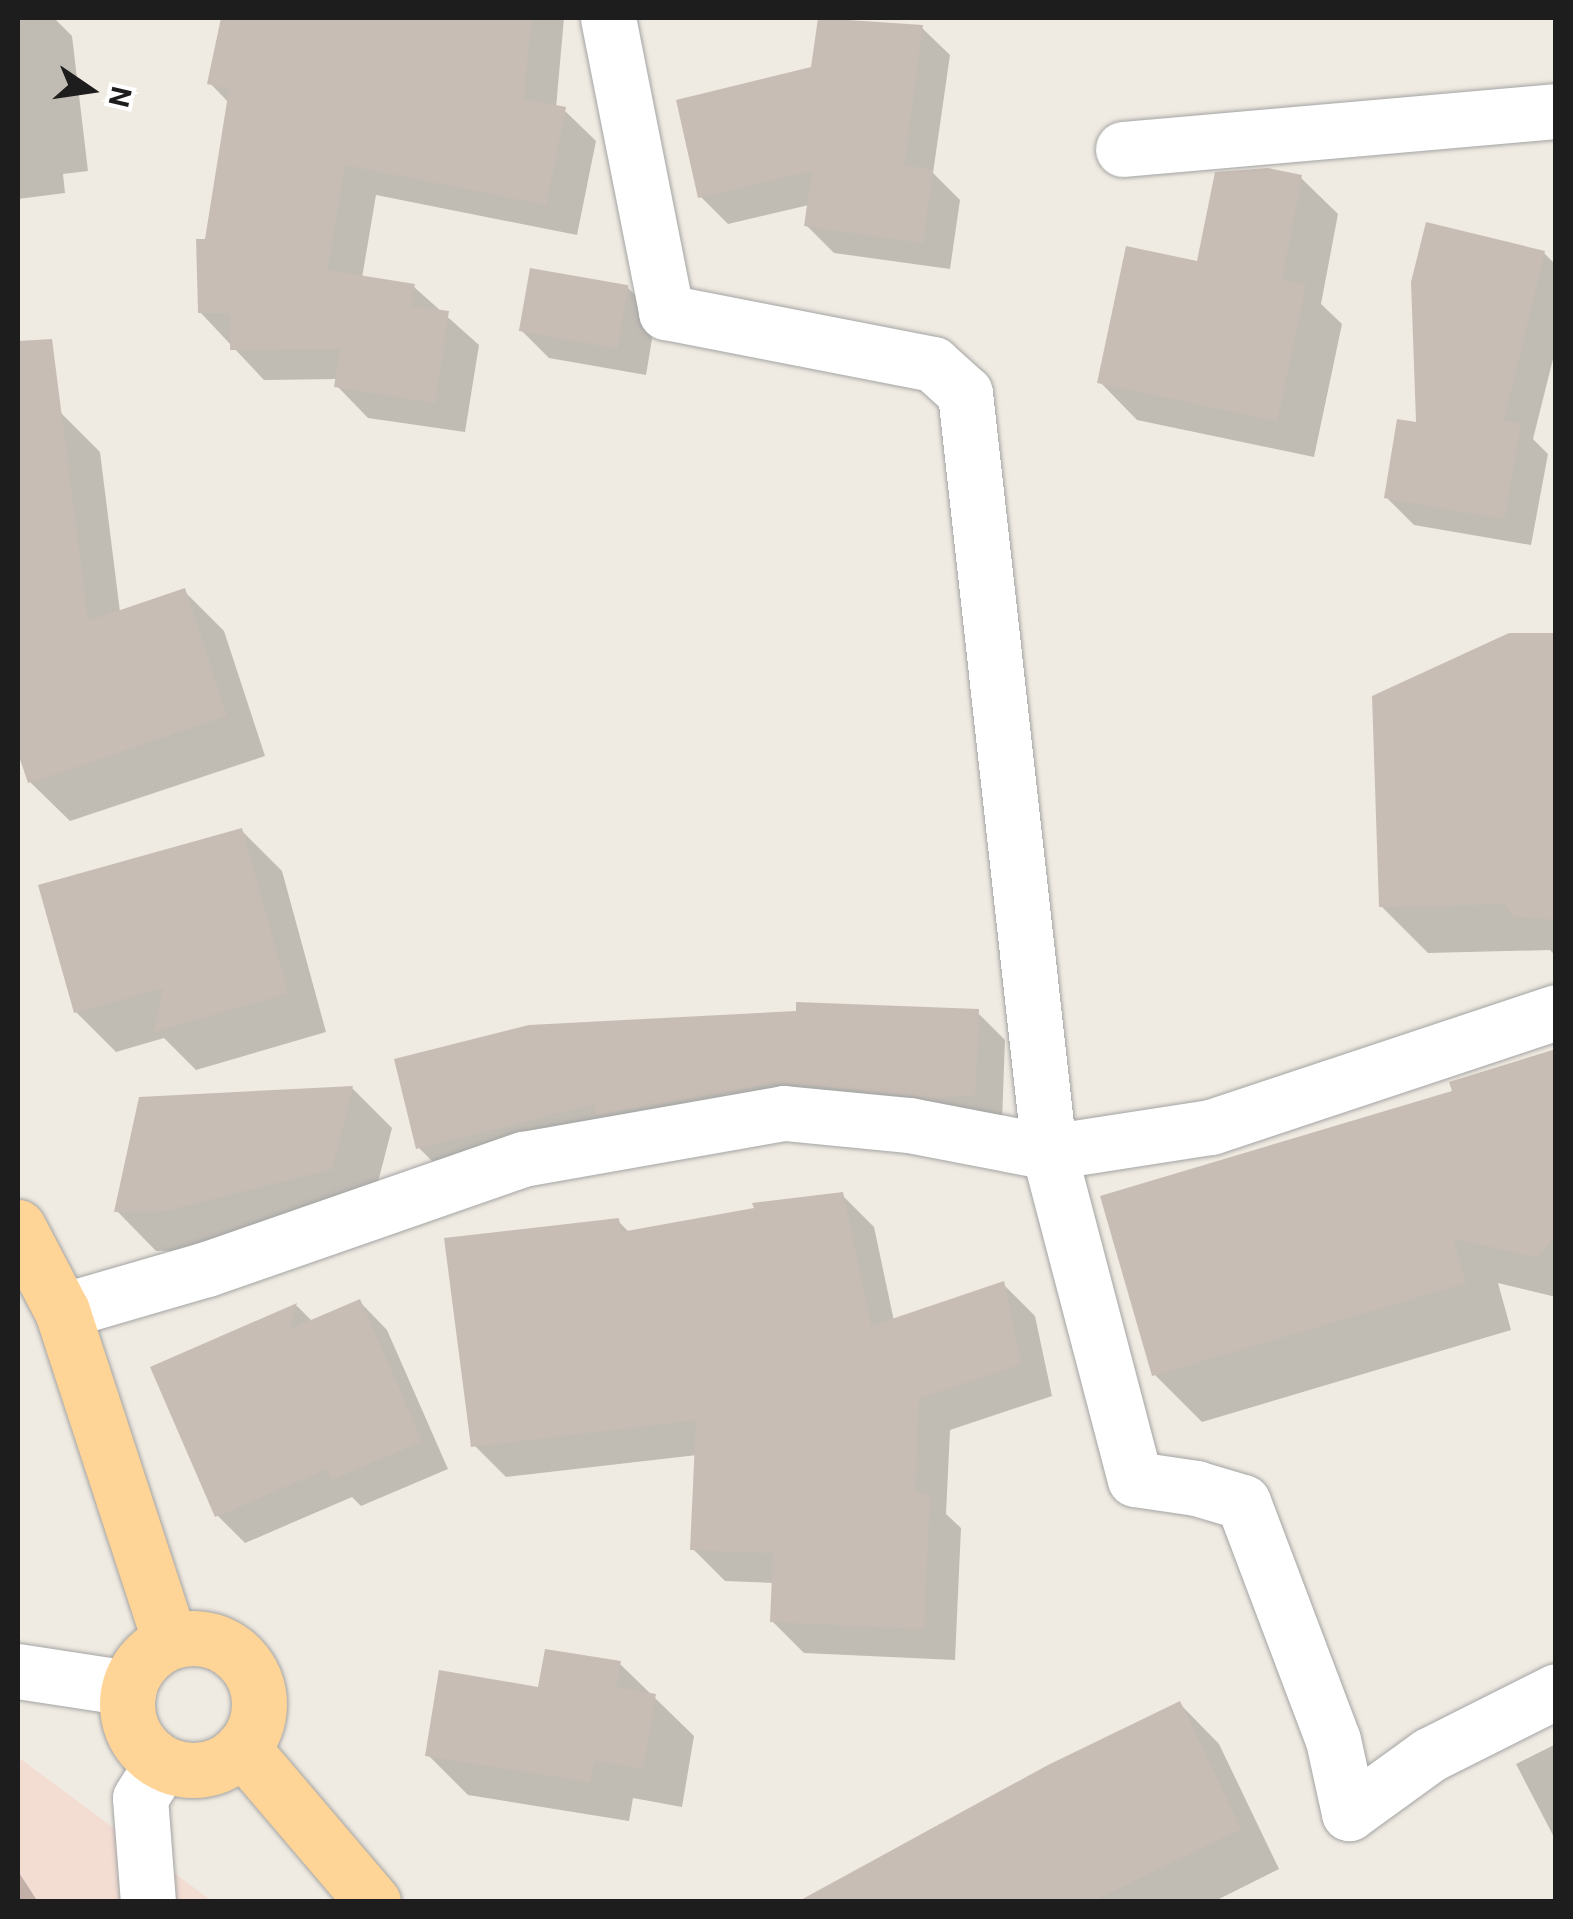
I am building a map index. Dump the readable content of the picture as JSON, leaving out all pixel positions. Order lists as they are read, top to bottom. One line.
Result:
{"north":"right"}
